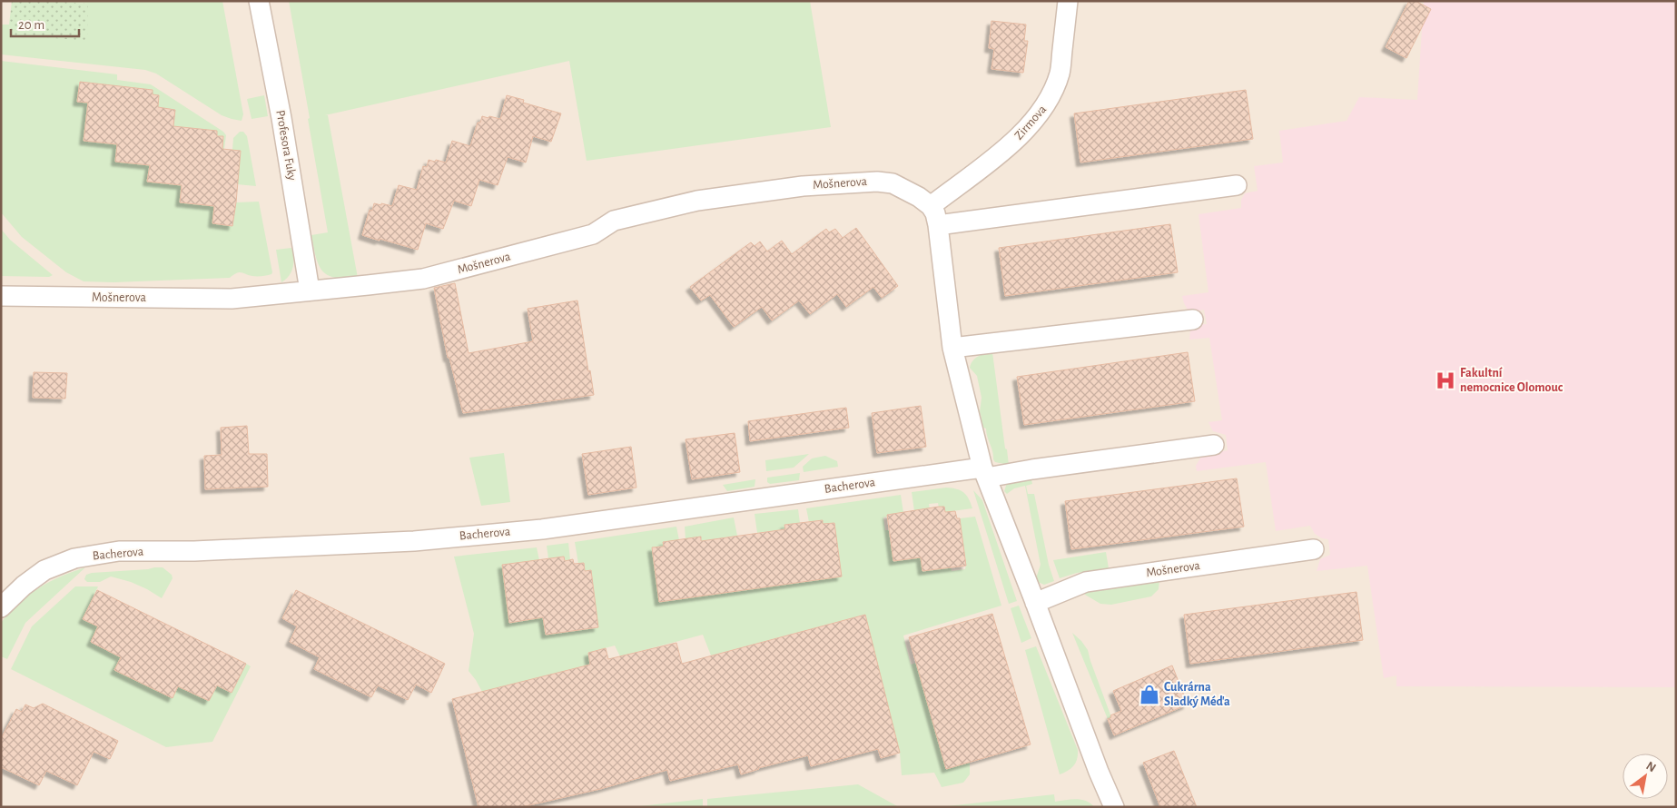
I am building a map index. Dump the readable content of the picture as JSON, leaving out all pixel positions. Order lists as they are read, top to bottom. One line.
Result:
{"streets":{"street":["Zirmova","Profesora Fuky","Mošnerova","Bacherova"]},"crossings":[["Zirmova","Mošnerova"],["Profesora Fuky","Mošnerova"]],"places":{"hospital":["Fakultní nemocnice Olomouc"],"shop":["Cukrárna Sladký Méďa"]},"scale_bar":"20 m","north":"top right"}
